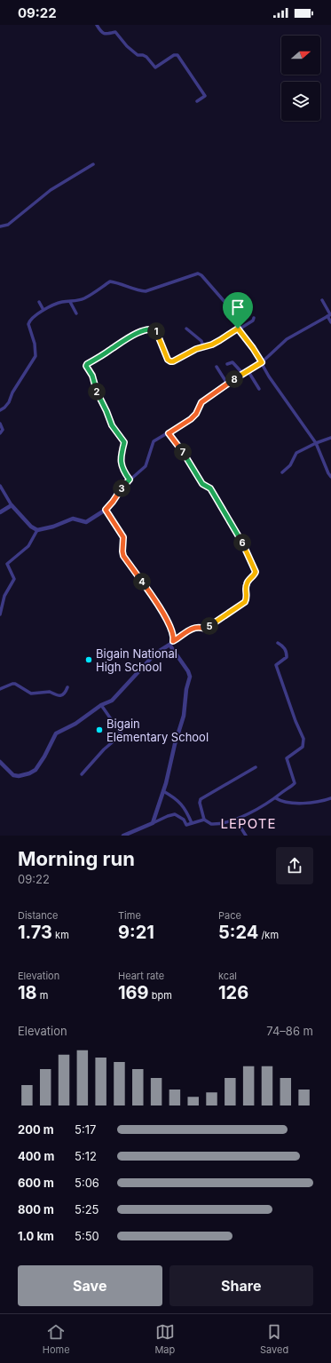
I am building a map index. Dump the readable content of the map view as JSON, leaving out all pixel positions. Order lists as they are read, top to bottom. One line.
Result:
{"districts":["LEPOTE"],"places":["Bigain National High School","Bigain Elementary School"],"north":"right","page":{"status":"09:22","pins":["1","8","2","7","3","6","4","5"],"heading":["Morning run","09:22"],"stats":[["Distance","1.73 km"],["Time","9:21"],["Pace","5:24 /km"],["Elevation","18 m"],["Heart rate","169 bpm"],["kcal","126"]],"chart":["Elevation","74–86 m"],"list":[{"name":"200 m","note":"5:17"},{"name":"400 m","note":"5:12"},{"name":"600 m","note":"5:06"},{"name":"800 m","note":"5:25"},{"name":"1.0 km","note":"5:50"}],"buttons":["Save","Share"],"tabs":["Home","Map","Saved"]}}
